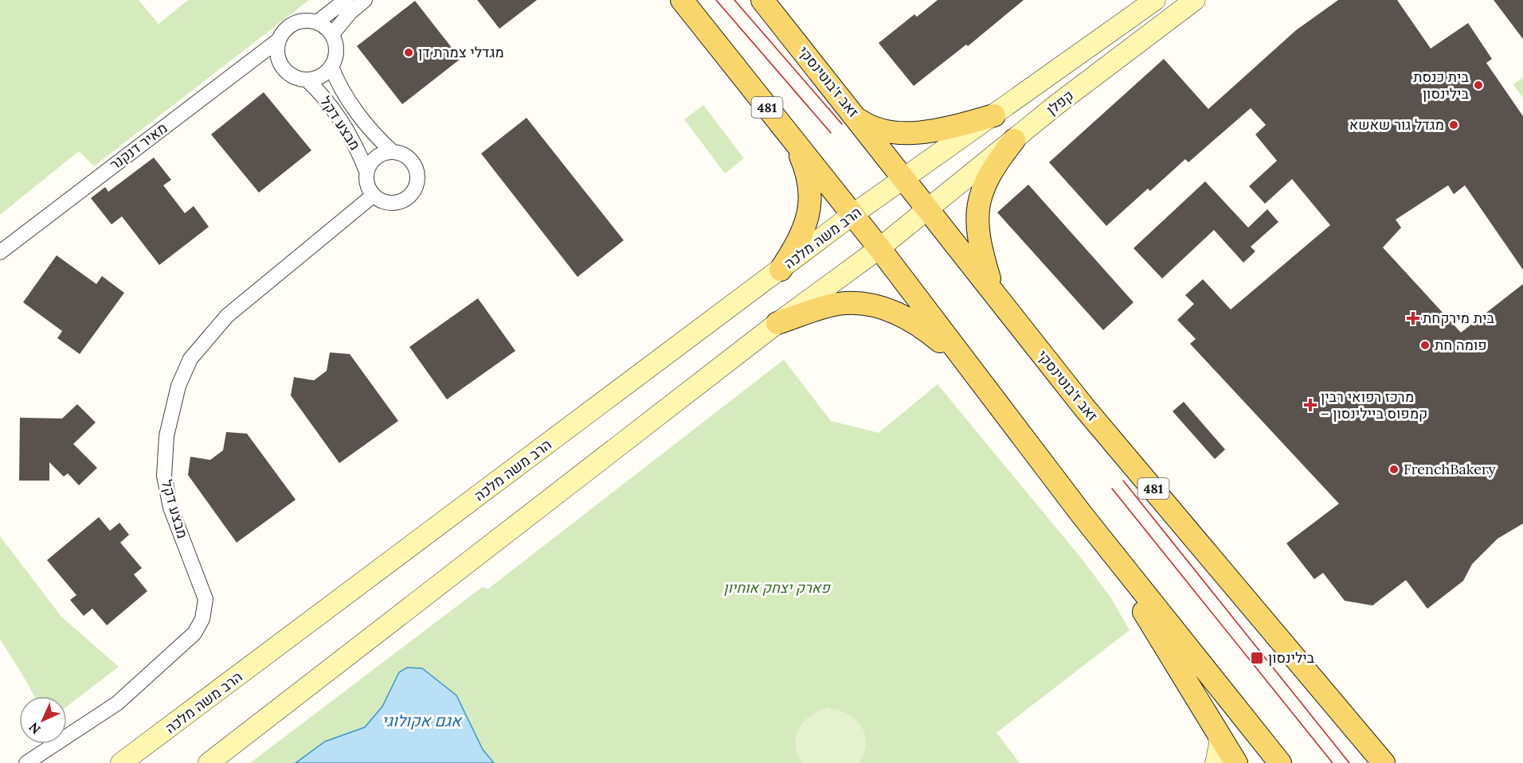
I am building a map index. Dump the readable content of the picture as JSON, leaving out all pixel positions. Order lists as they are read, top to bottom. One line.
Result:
{"streets":{"main road":["זאב ז'בוטינסקי","481"],"street":["קפלן","מבצע דקל","מאיר דנקנר","הרב משה מלכה"]},"crossings":[["זאב ז'בוטינסקי","קפלן"],["זאב ז'בוטינסקי","הרב משה מלכה"],["קפלן","הרב משה מלכה"],["481","הרב משה מלכה"],["מבצע דקל","מאיר דנקנר"]],"water":["אגם אקולוגי"],"parks":["פארק יצחק אוחיון"],"places":{"other":["מגדלי צמרת דן","בית כנסת בילינסון","מגדל גור שאשא","פומה חת","FrenchBakery"],"health":["בית מירקחת","מרכז רפואי רבין – קמפוס ביילינסון"],"transit":["בילינסון"]},"north":"bottom left"}
